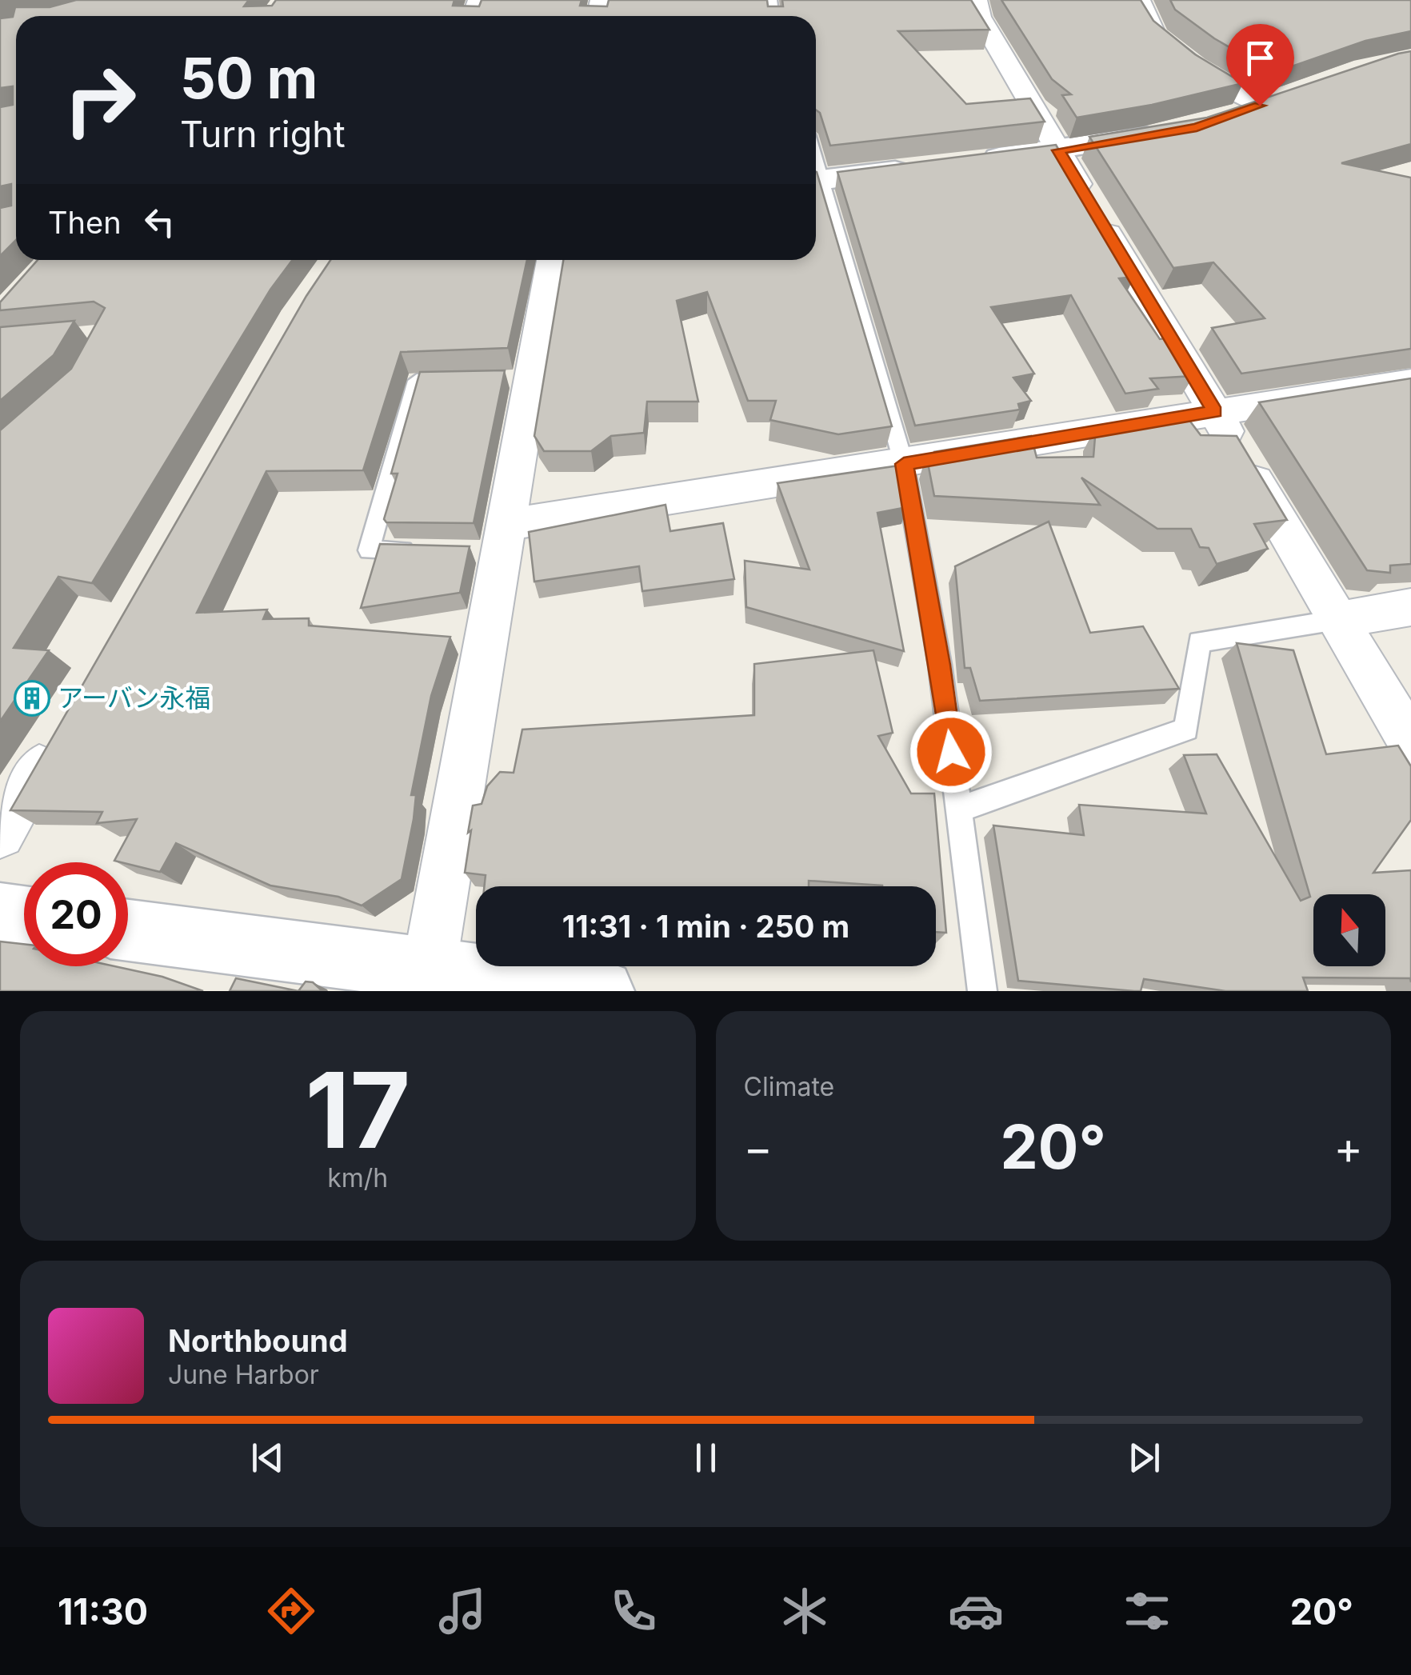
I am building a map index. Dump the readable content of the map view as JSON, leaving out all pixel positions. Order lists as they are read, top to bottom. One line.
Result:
{"places":{"building":["アーバン永福"]},"north":"top","page":{"turn":["50 m","Turn right"],"then":"Then","limit":"20","trip":"11:31 · 1 min · 250 m","tile":[["17","km/h"],"Climate"],"heat":["−","20°","+"],"song":["Northbound","June Harbor"],"tabs":["11:30","20°"]}}
